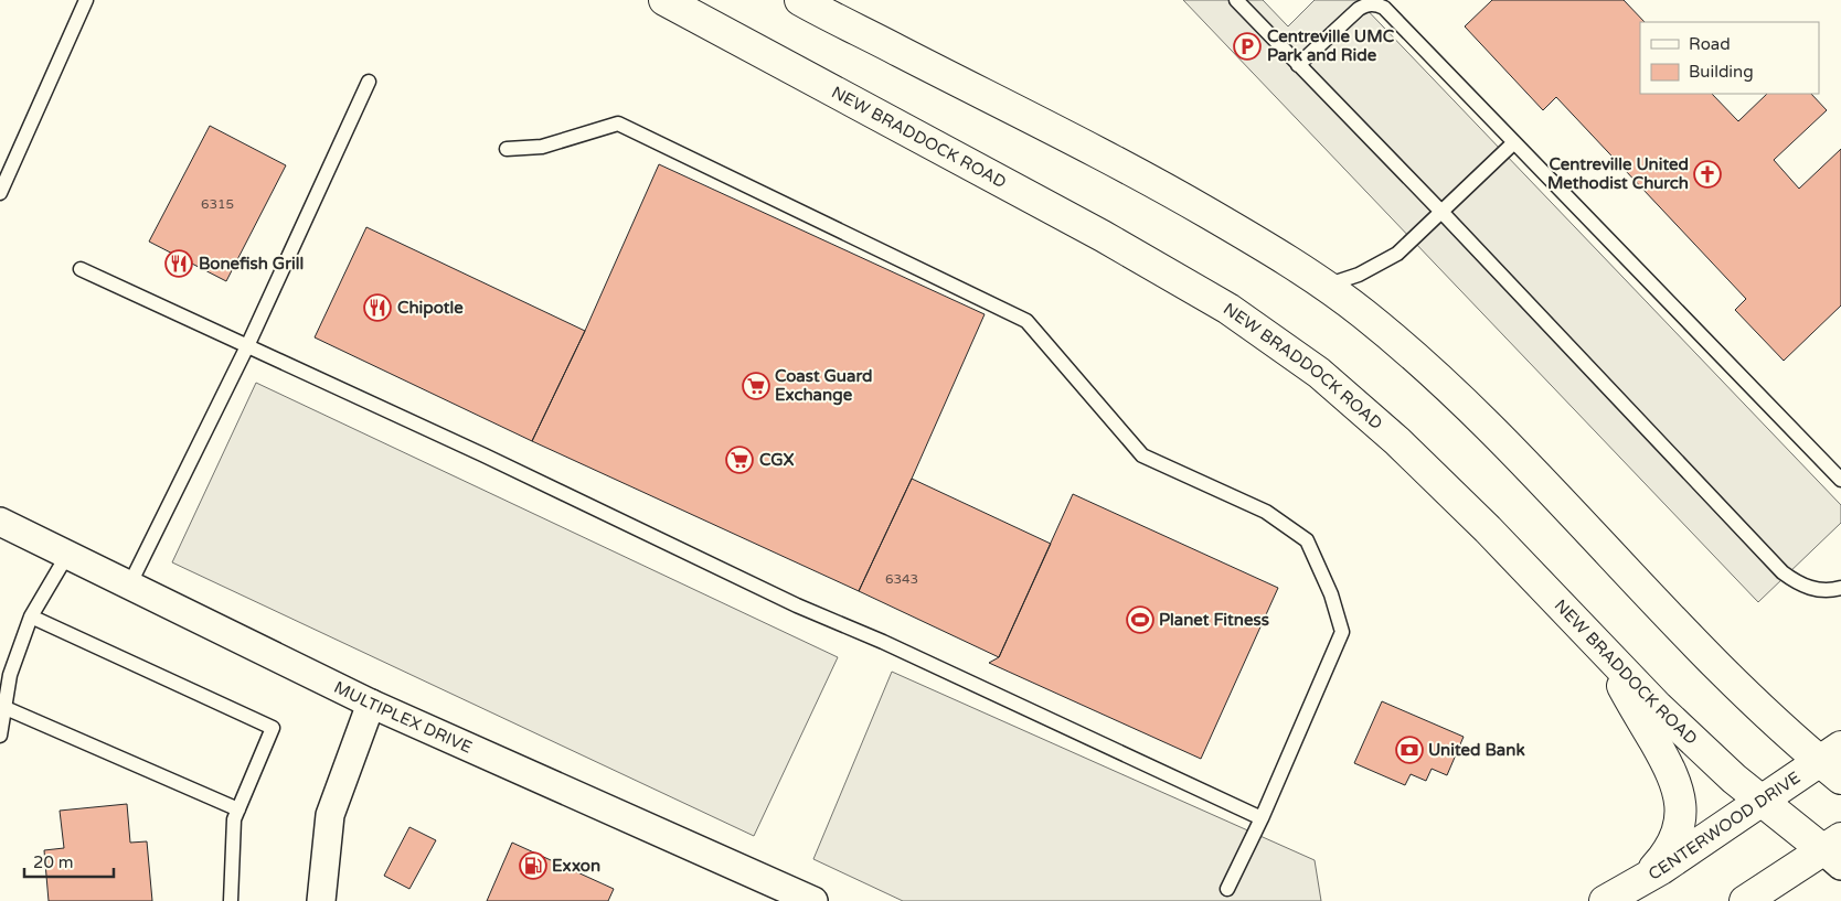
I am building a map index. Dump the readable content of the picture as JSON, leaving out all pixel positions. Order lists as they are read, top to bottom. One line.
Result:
{"streets":{"street":["NEW BRADDOCK ROAD","MULTIPLEX DRIVE","CENTERWOOD DRIVE"]},"crossings":[["NEW BRADDOCK ROAD","CENTERWOOD DRIVE"]],"places":{"parking":["Centreville UMC Park and Ride"],"church":["Centreville United Methodist Church"],"restaurant":["Bonefish Grill","Chipotle"],"supermarket":["Coast Guard Exchange","CGX"],"sports":["Planet Fitness"],"bank":["United Bank"],"fuel station":["Exxon"]},"house_numbers":["6315","6343"],"legend":["Road","Building"],"scale_bar":"20 m"}
